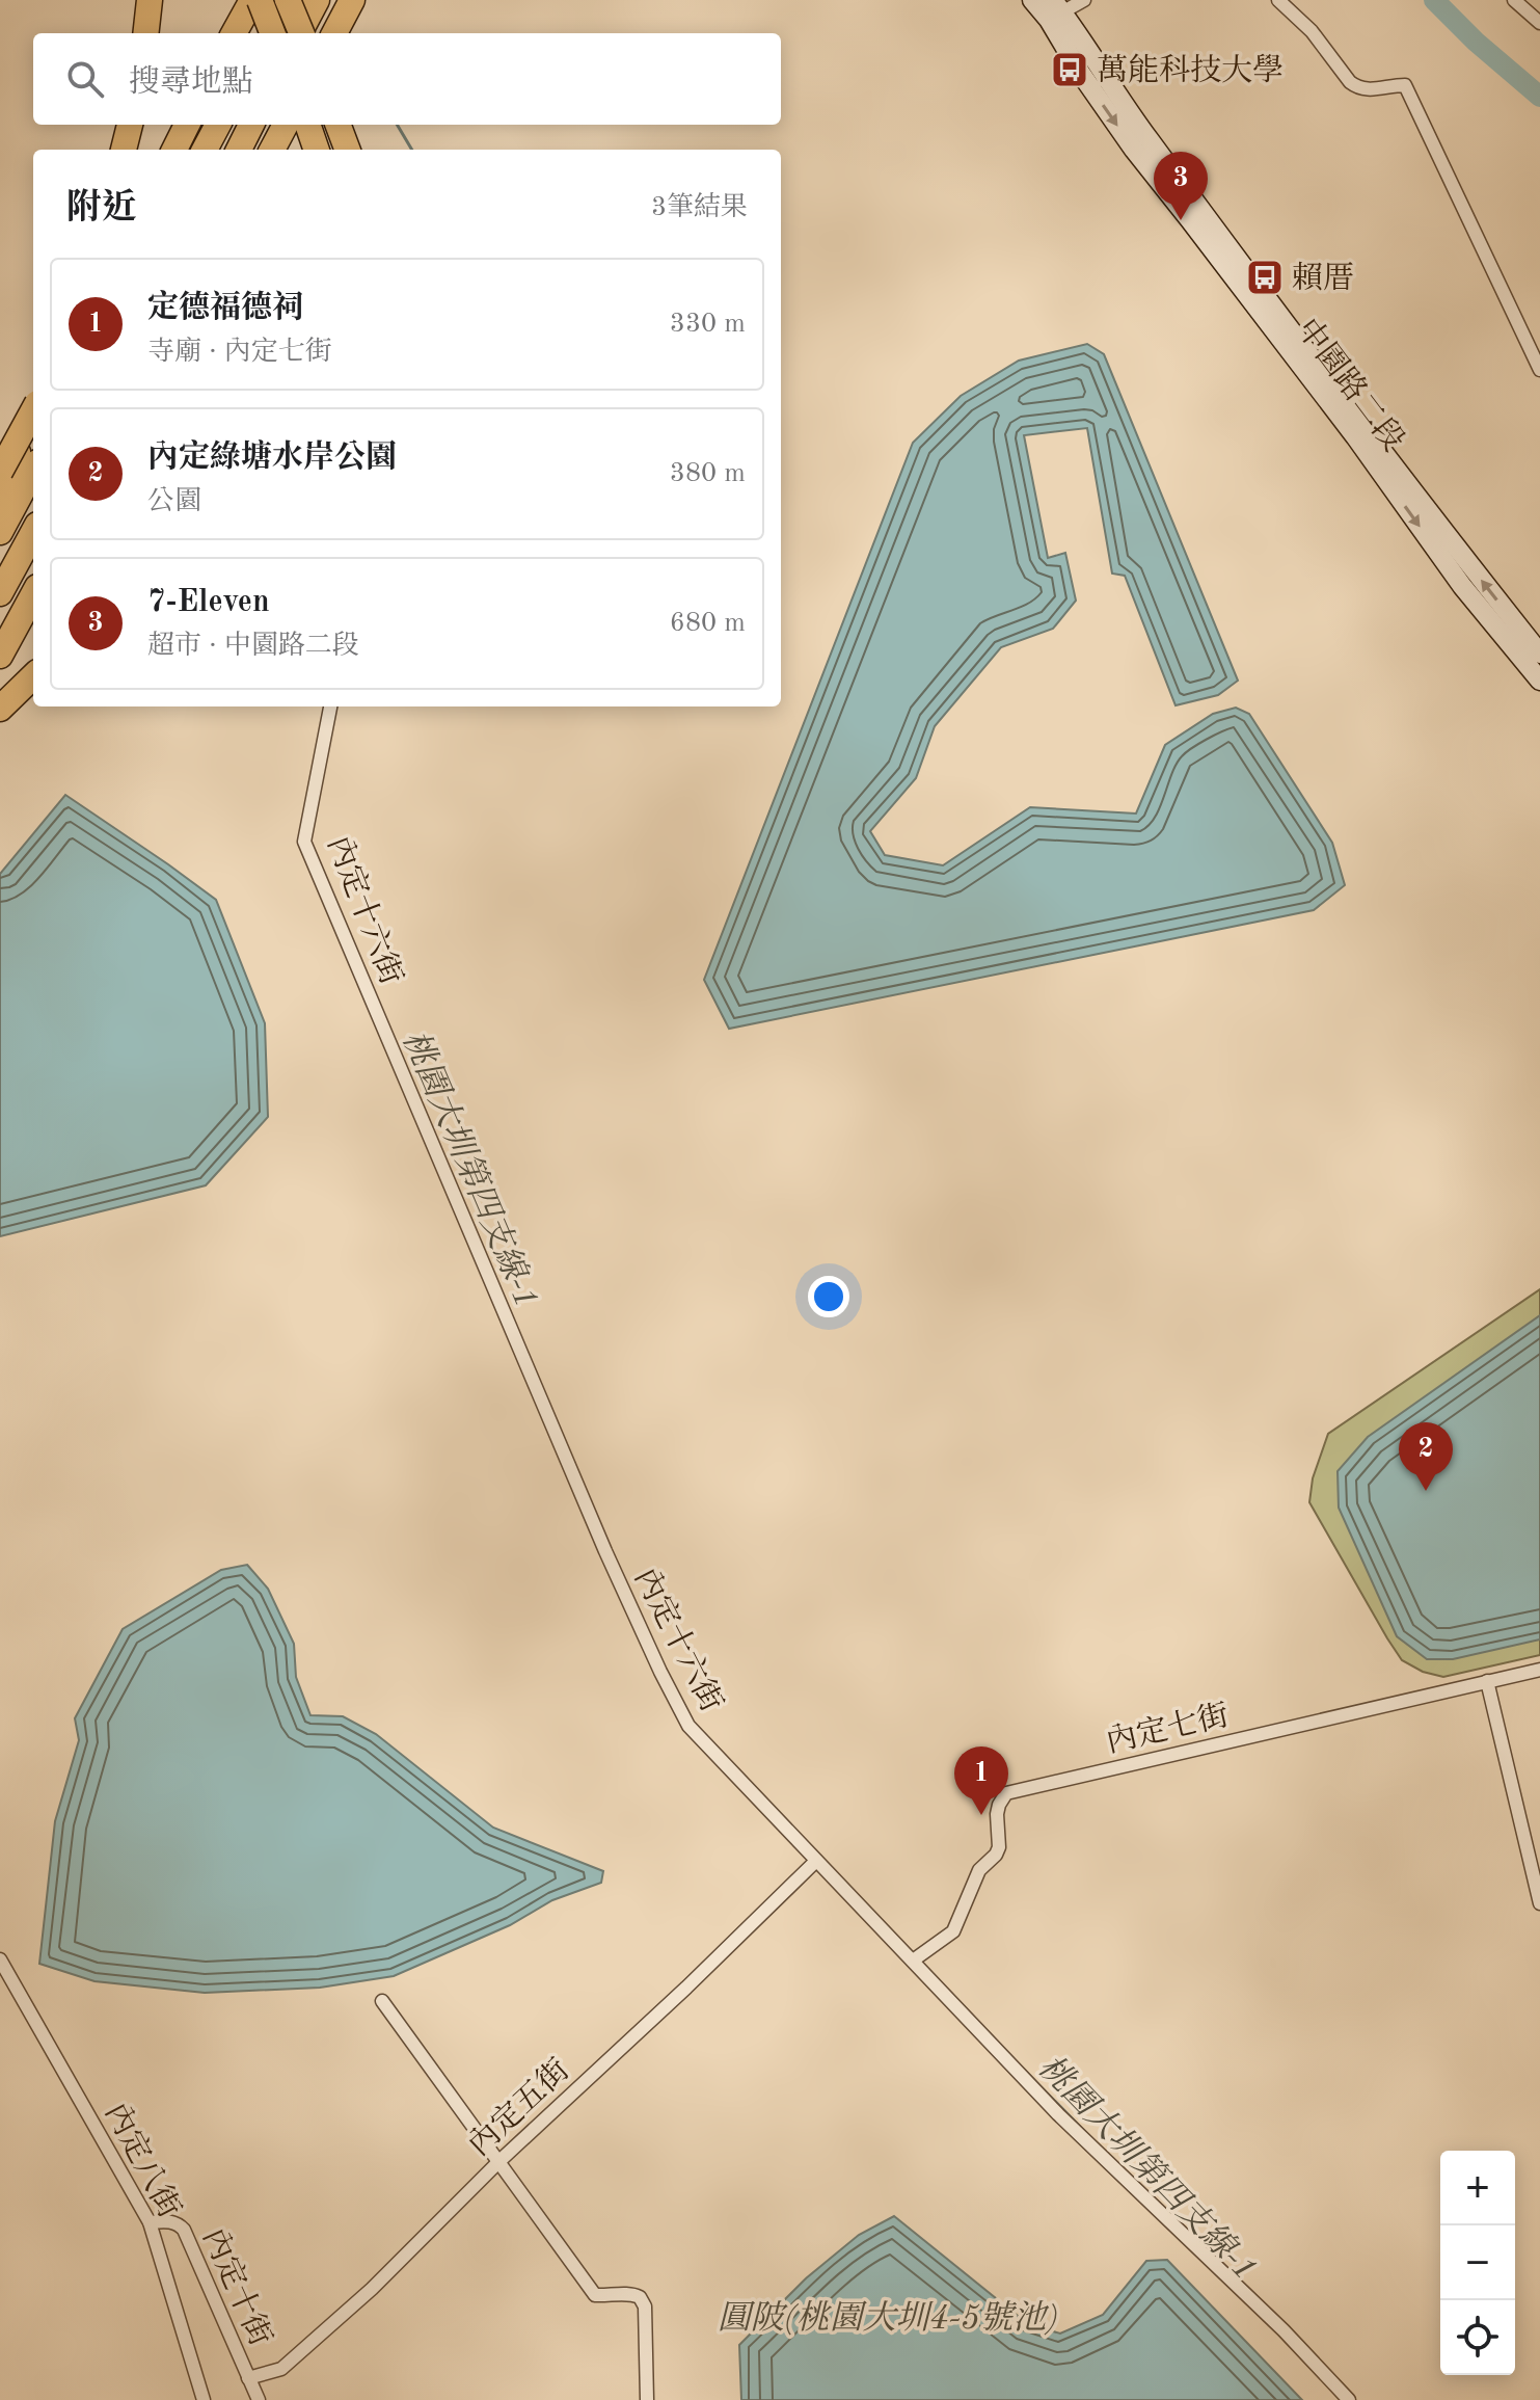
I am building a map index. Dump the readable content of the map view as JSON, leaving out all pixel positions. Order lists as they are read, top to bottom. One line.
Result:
{"streets":{"main road":["中園路二段"],"street":["內定十六街","內定七街","內定五街","內定八街","內定十街"]},"crossings":[["內定十六街","內定七街"],["內定十六街","內定五街"],["內定五街","內定十街"],["內定八街","內定十街"]],"water":["桃園大圳第四支線-1","圓陂(桃園大圳4-5號池)"],"places":{"bus stop":["萬能科技大學","賴厝"]},"page":{"search":"搜尋地點","heading":["附近","3筆結果"],"pins":["3","2","1"],"list":[{"mark":"1","name":"定德福德祠","note":"寺廟 · 內定七街","value":"330 m"},{"mark":"2","name":"內定綠塘水岸公園","note":"公園","value":"380 m"},{"mark":"3","name":"7-Eleven","note":"超市 · 中園路二段","value":"680 m"}],"map_buttons":["+","−"]}}
